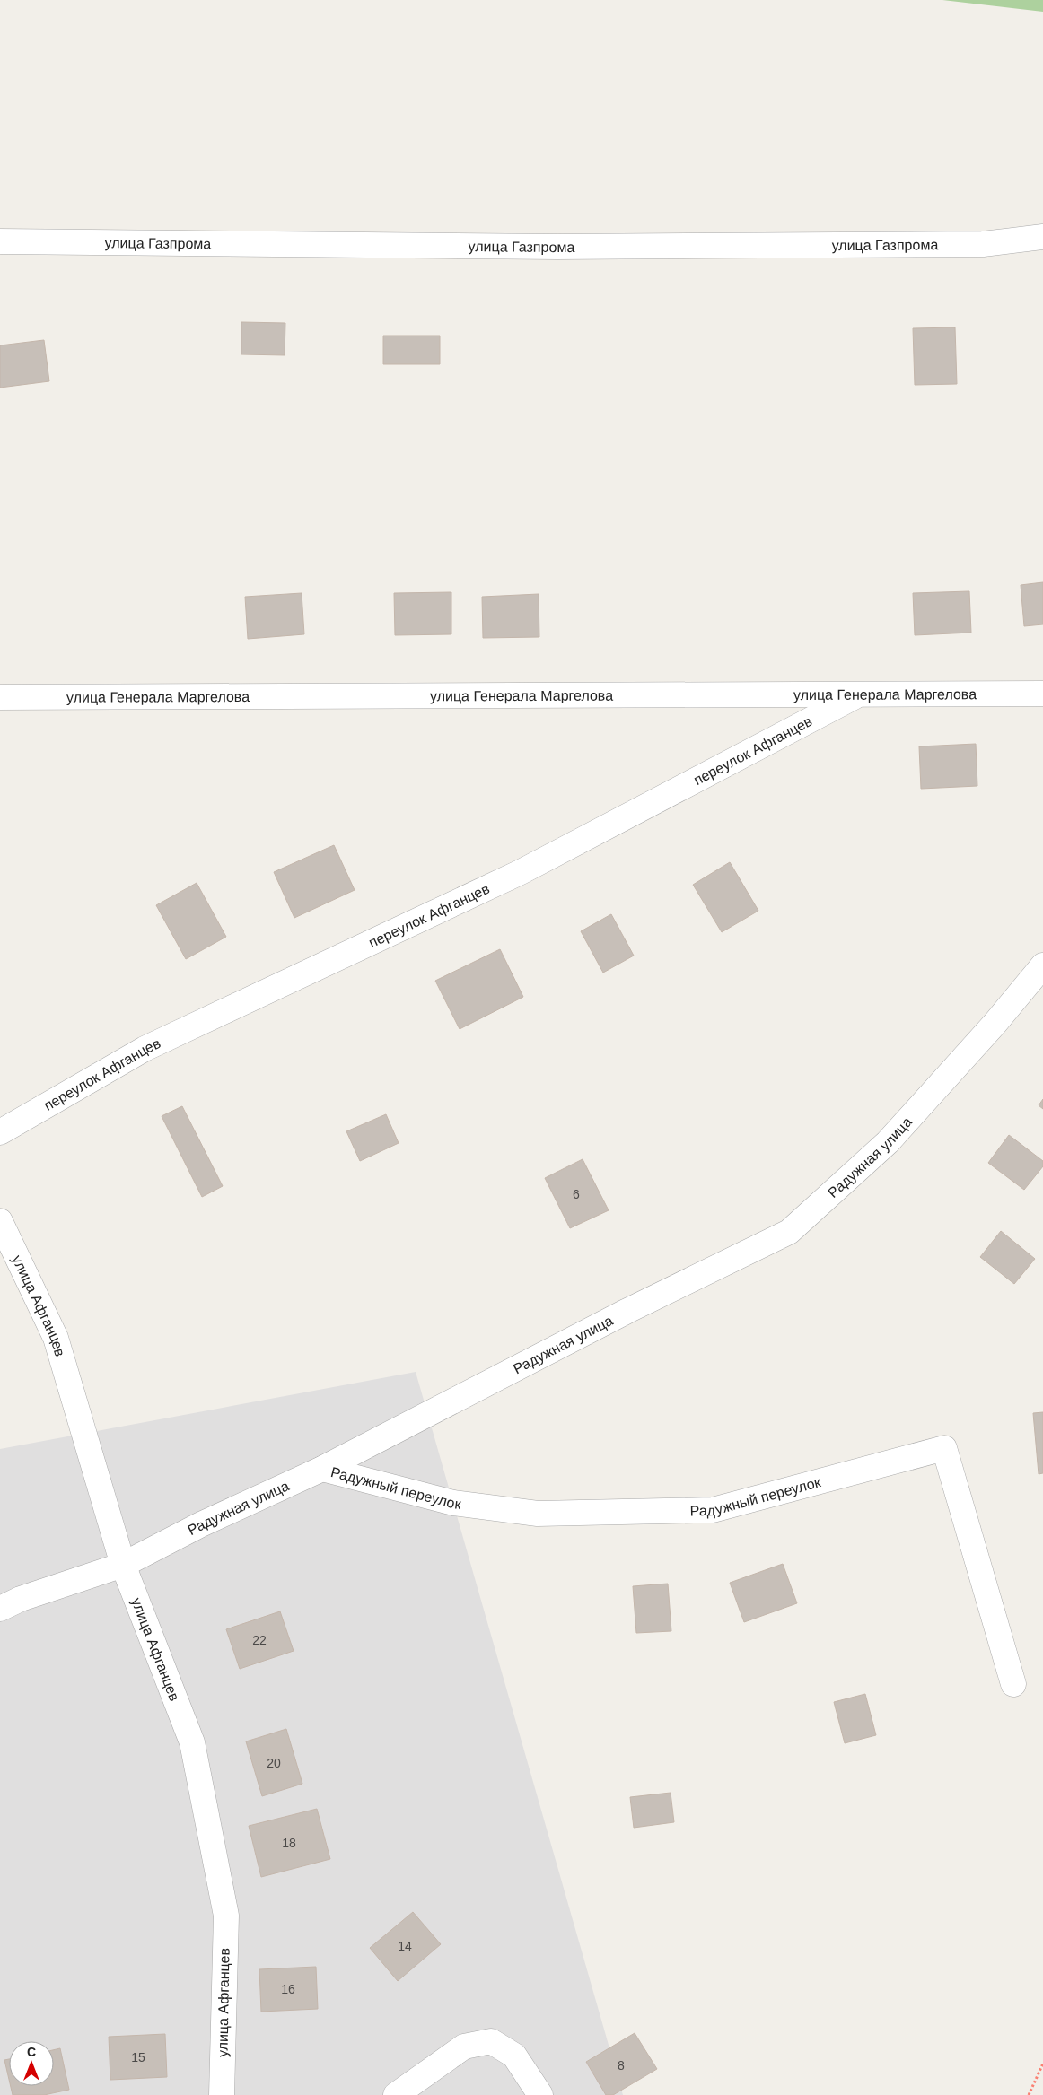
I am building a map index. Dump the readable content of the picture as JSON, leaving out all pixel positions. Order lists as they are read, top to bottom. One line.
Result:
{"streets":{"street":["улица Газпрома","улица Генерала Маргелова","переулок Афганцев","Радужная улица","улица Афганцев","Радужный переулок"]},"crossings":[["улица Генерала Маргелова","переулок Афганцев"],["Радужная улица","улица Афганцев"],["Радужная улица","Радужный переулок"]],"house_numbers":["6","22","20","18","14","16","15","8"],"north":"top"}
